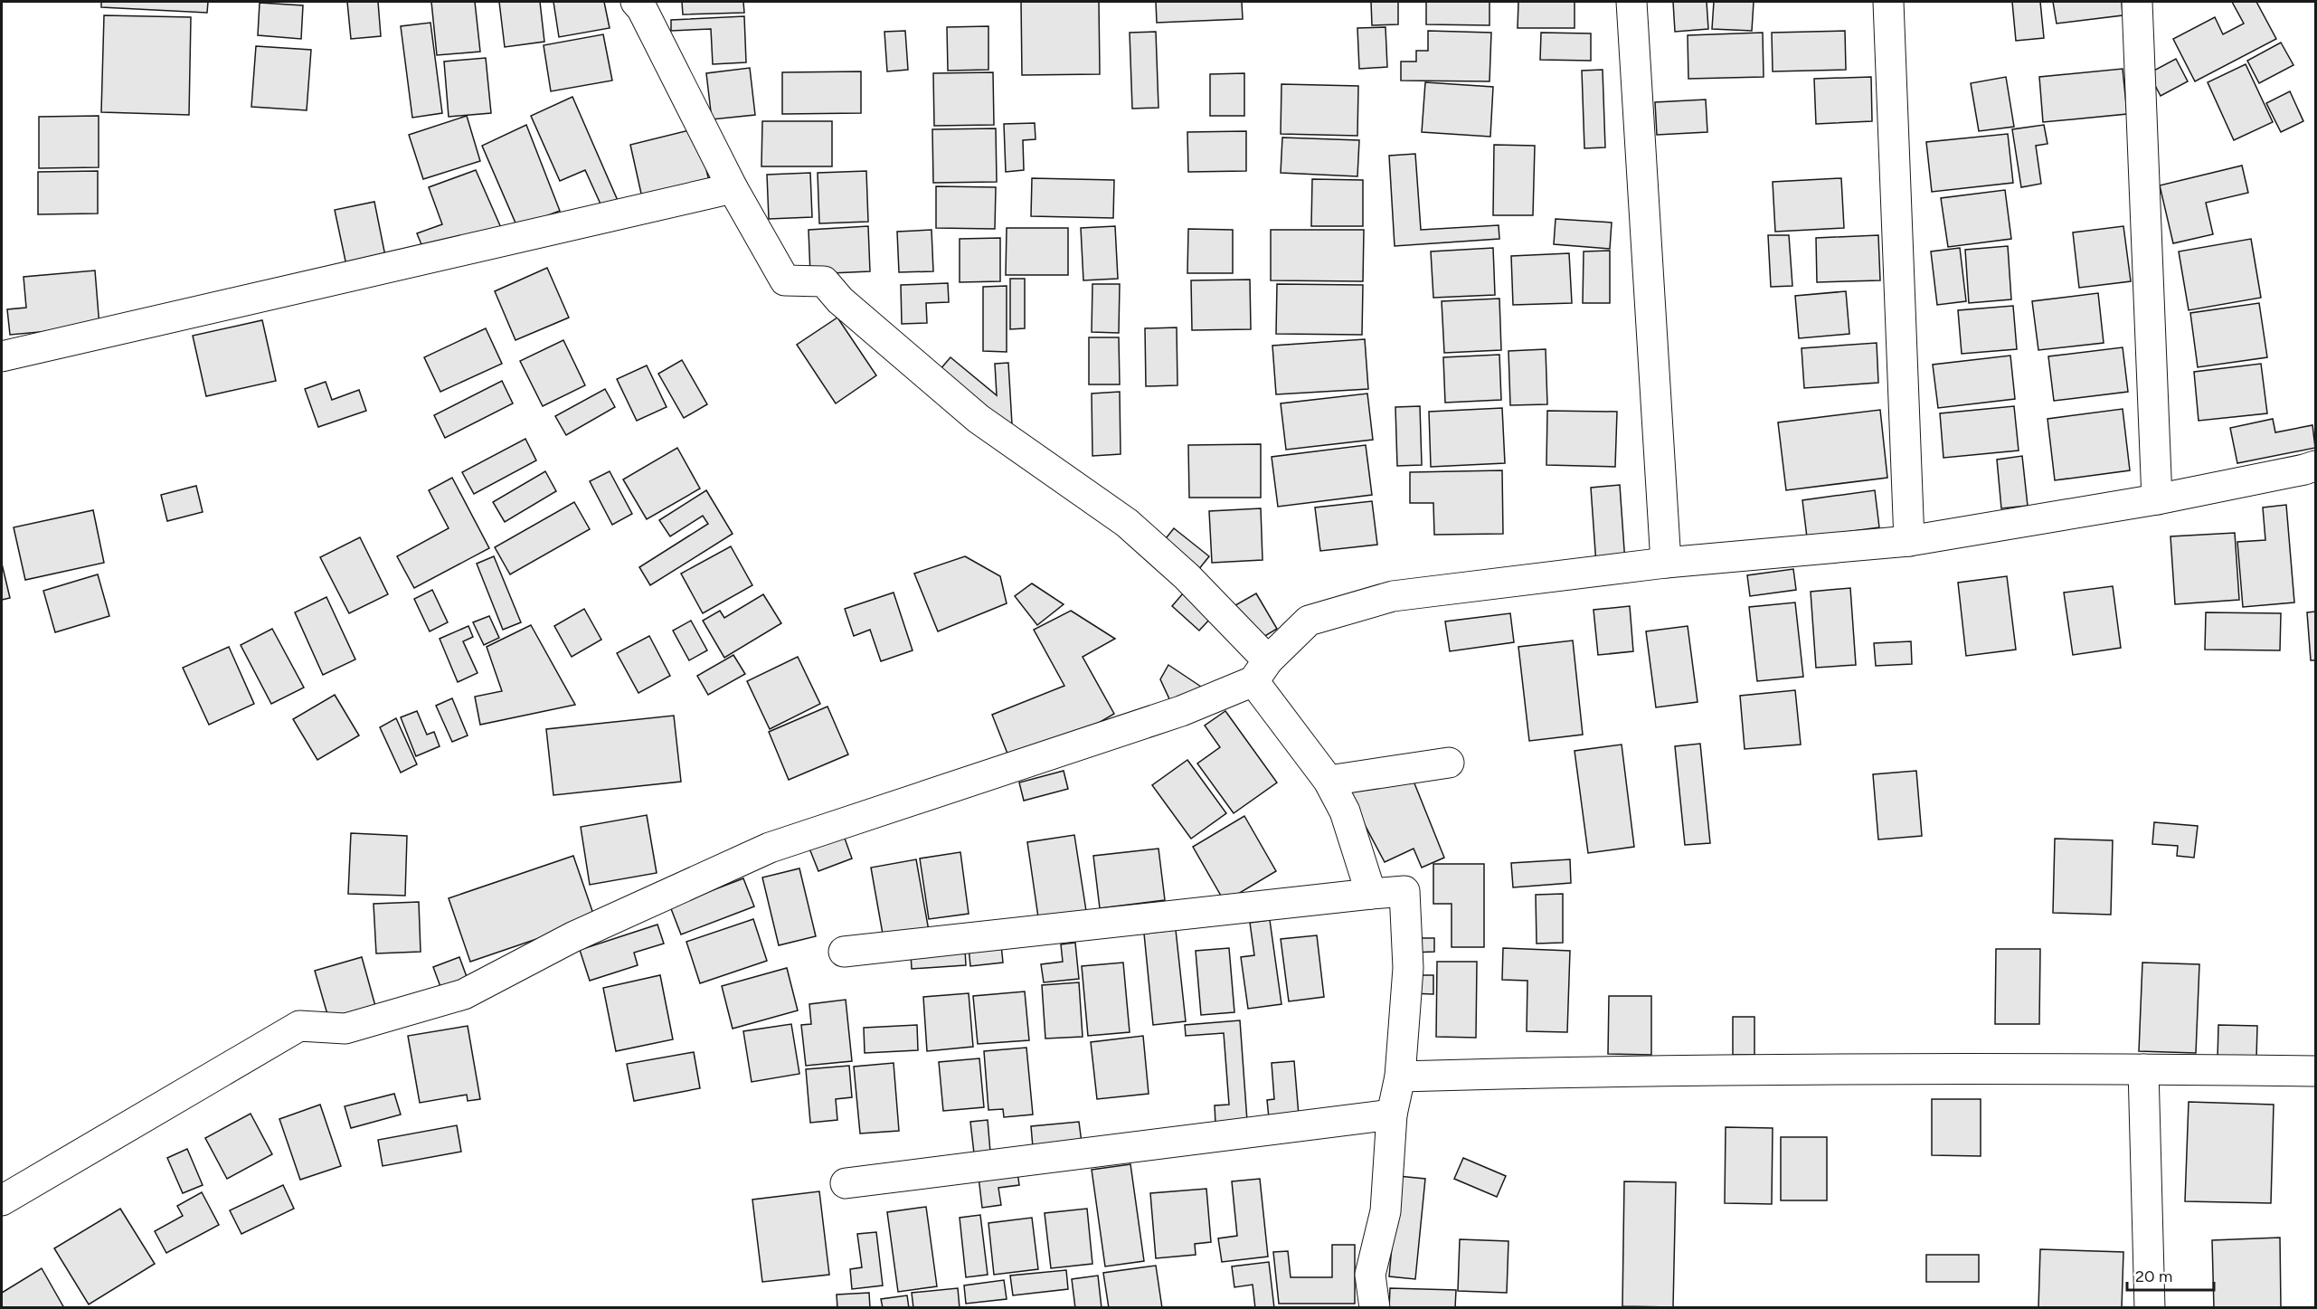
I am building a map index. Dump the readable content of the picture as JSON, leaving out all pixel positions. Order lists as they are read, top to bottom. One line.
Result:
{"scale_bar":"20 m"}
